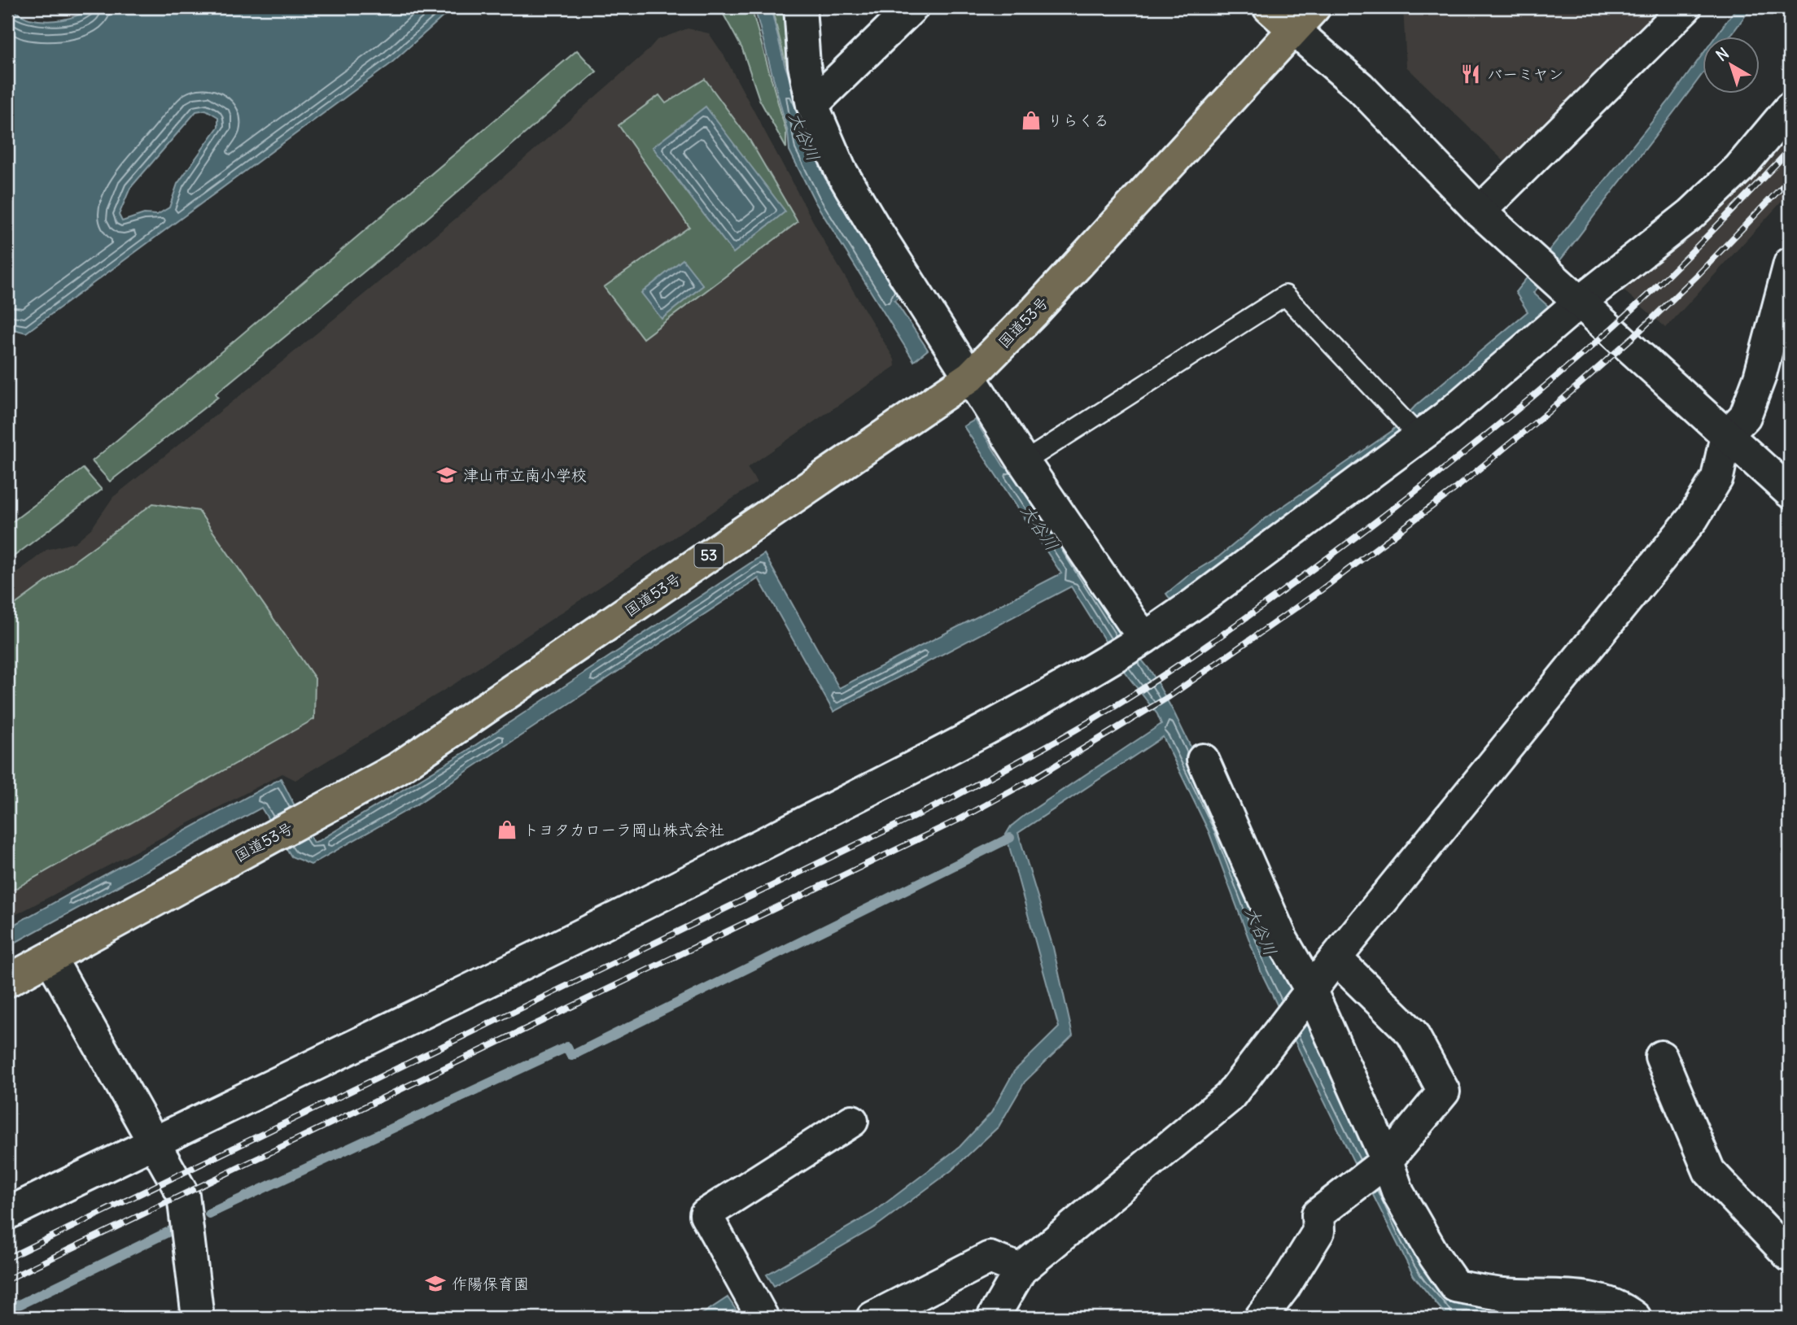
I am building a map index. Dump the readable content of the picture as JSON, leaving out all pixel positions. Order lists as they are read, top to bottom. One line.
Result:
{"streets":{"main road":["国道53号","53"]},"water":["大谷川"],"places":{"restaurant":["バーミヤン"],"shop":["りらくる","トヨタカローラ岡山株式会社"],"school or university":["津山市立南小学校","作陽保育園"]},"north":"top left"}
